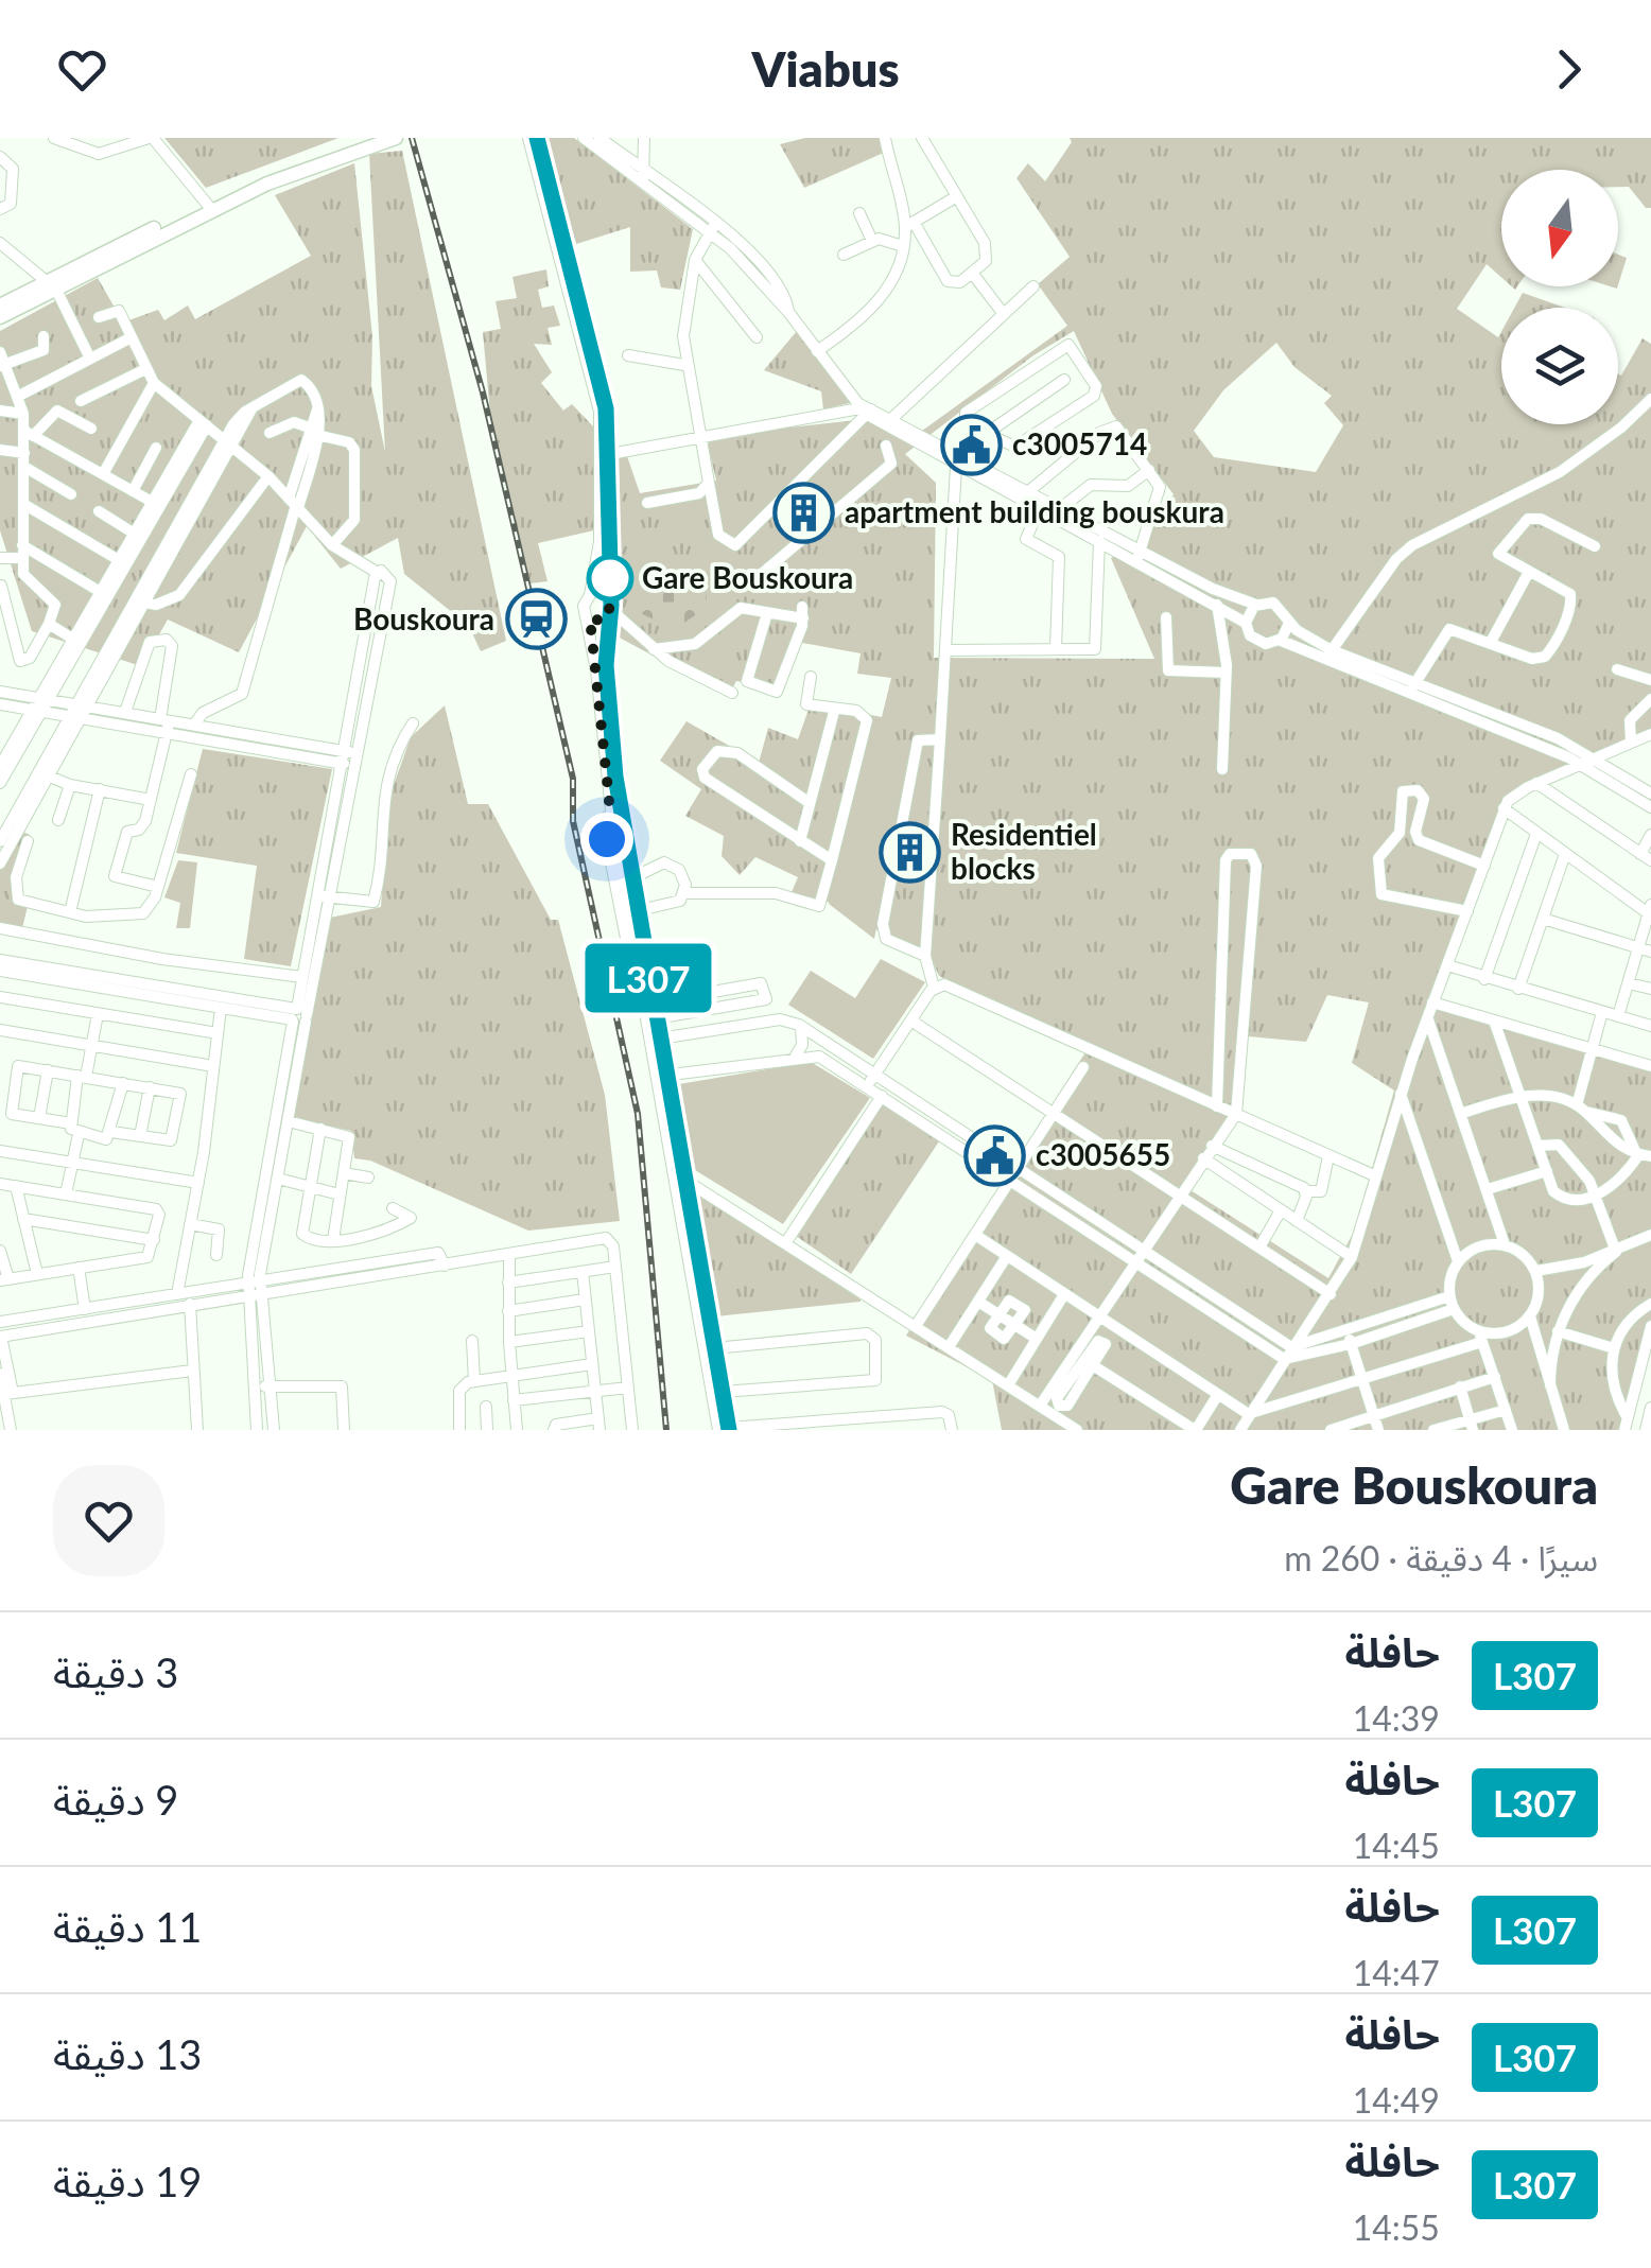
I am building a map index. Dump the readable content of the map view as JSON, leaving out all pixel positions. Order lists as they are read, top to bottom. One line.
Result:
{"places":{"public building":["c3005714","c3005655"],"building":["apartment building bouskura","Residentiel blocks"],"other":["Gare Bouskoura"],"station":["Bouskoura"]},"lines":["bus line L307"],"north":"bottom","page":{"header":"Viabus","on_map":"L307","heading":["Gare Bouskoura","سيرًا · 4 دقيقة · 260 m"],"list":[{"mark":"L307","name":"حافلة","note":"14:39","value":"3 دقيقة"},{"mark":"L307","name":"حافلة","note":"14:45","value":"9 دقيقة"},{"mark":"L307","name":"حافلة","note":"14:47","value":"11 دقيقة"},{"mark":"L307","name":"حافلة","note":"14:49","value":"13 دقيقة"},{"mark":"L307","name":"حافلة","note":"14:55","value":"19 دقيقة"}]}}
